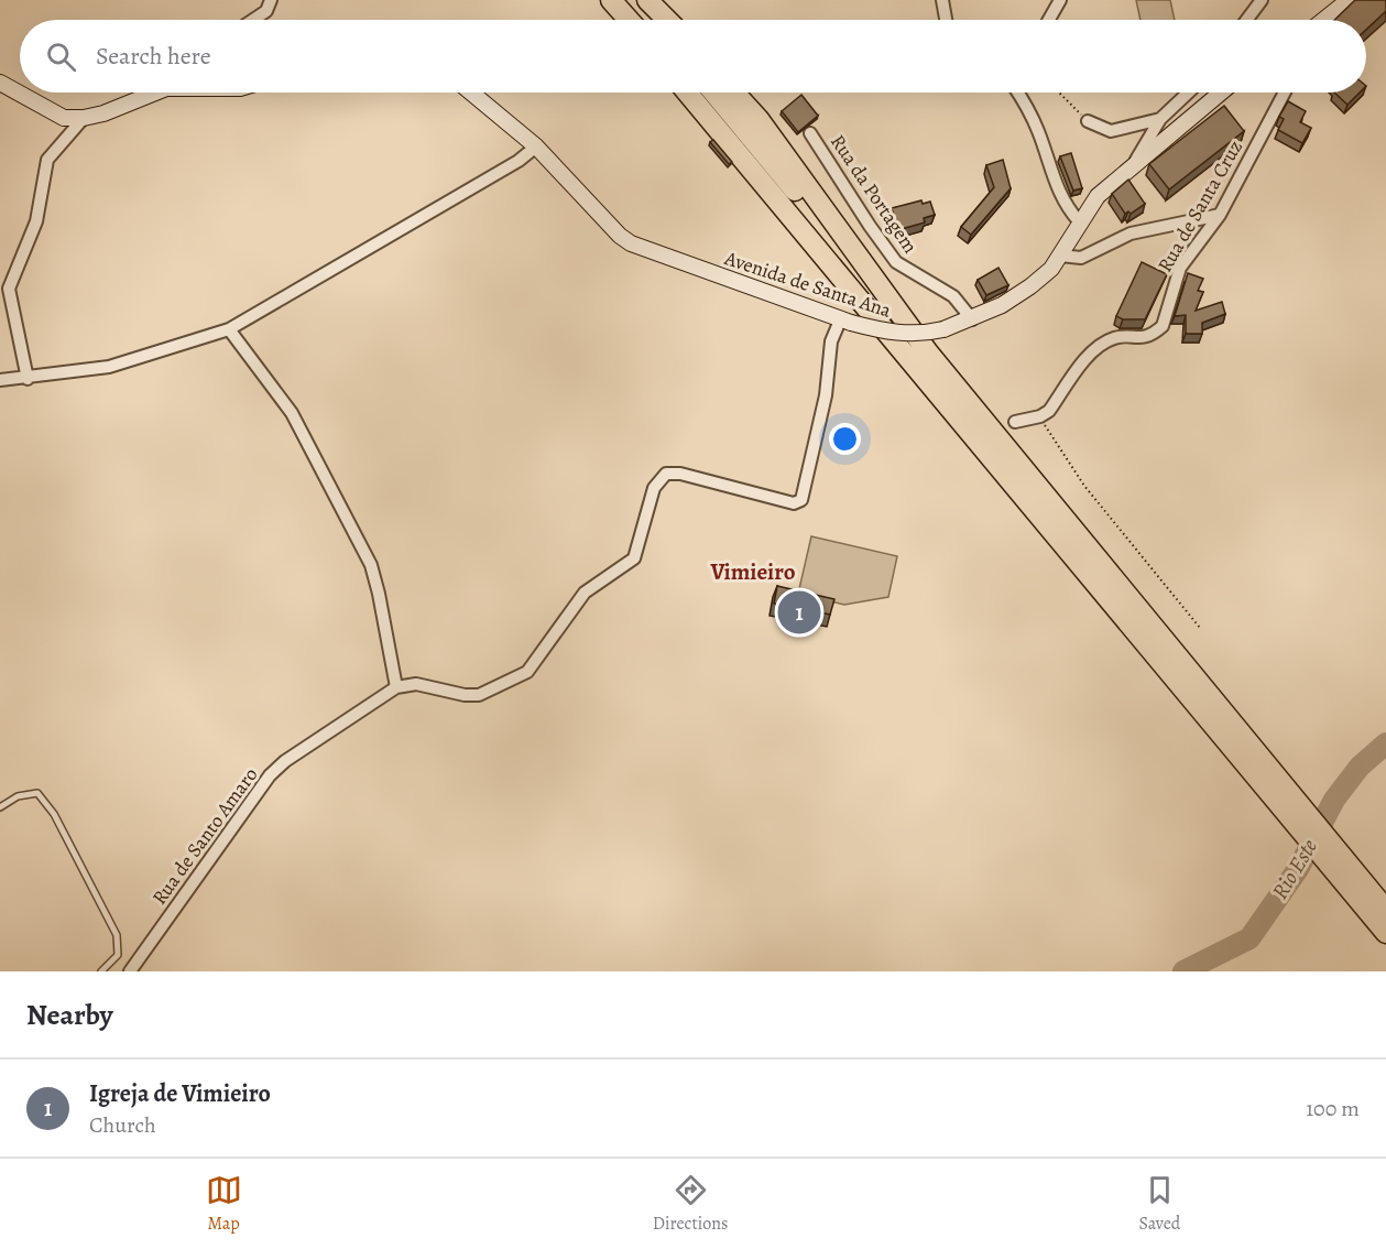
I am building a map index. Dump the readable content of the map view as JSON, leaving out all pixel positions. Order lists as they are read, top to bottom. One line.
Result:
{"streets":{"street":["Rua da Portagem","Rua de Santa Cruz","Avenida de Santa Ana","Rua de Santo Amaro"]},"crossings":[["Rua da Portagem","Avenida de Santa Ana"]],"districts":["Vimieiro"],"water":["Rio Este"],"page":{"search":"Search here","pins":"1","heading":"Nearby","list":[{"mark":"1","name":"Igreja de Vimieiro","note":"Church","value":"100 m"}],"nav":["Map","Directions","Saved"]}}
